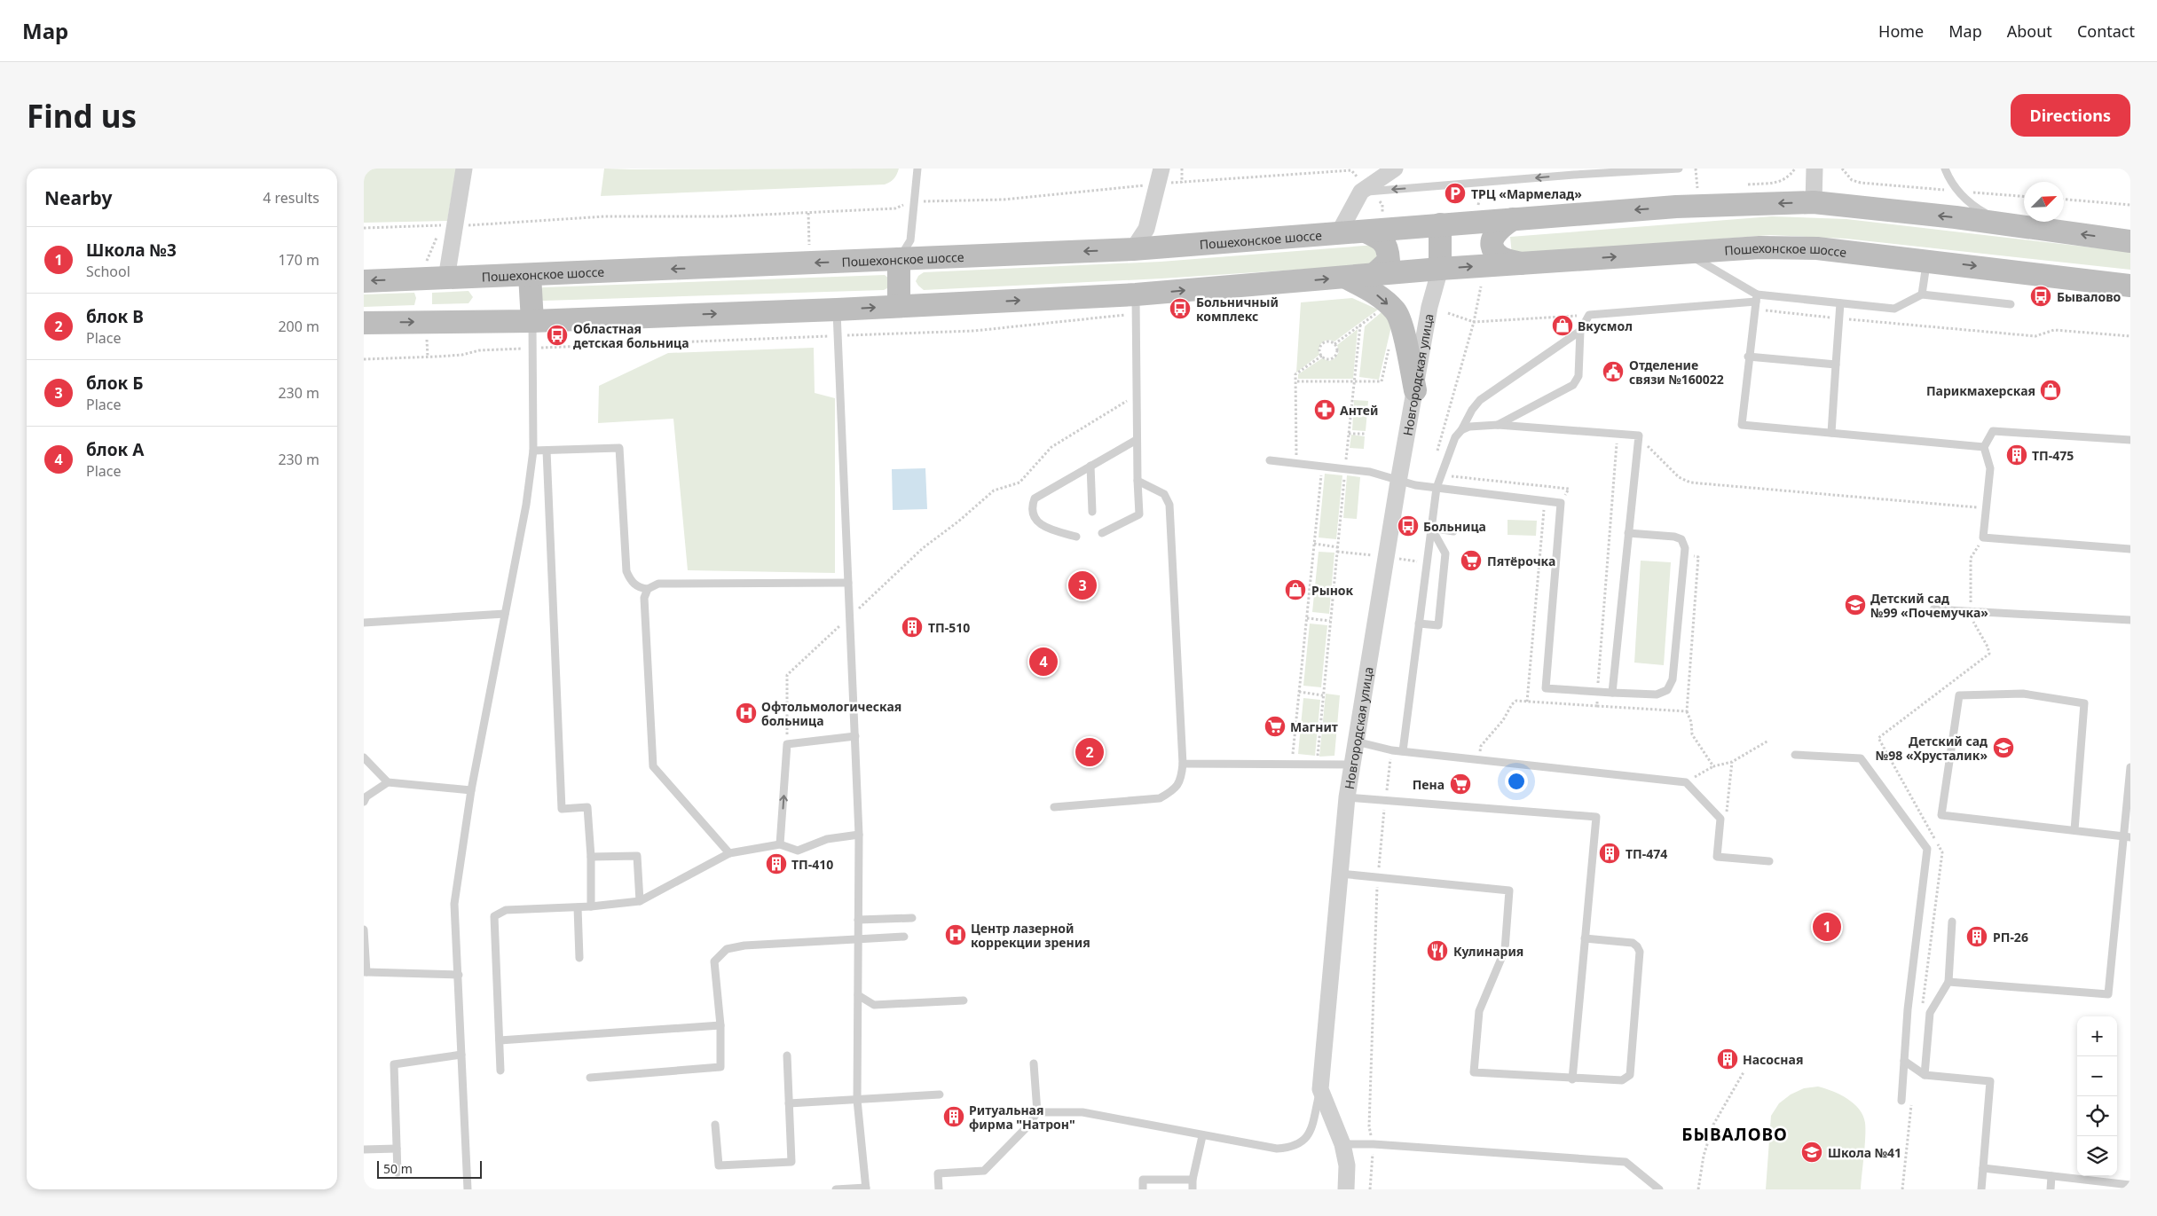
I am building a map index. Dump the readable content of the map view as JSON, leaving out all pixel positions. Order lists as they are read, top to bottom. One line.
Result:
{"streets":{"main road":["Пошехонское шоссе"],"street":["Новгородская улица"]},"crossings":[["Пошехонское шоссе","Новгородская улица"]],"districts":["БЫВАЛОВО"],"places":{"parking":["ТРЦ «Мармелад»"],"bus stop":["Бывалово","Больничный комплекс","Областная детская больница","Больница"],"shop":["Вкусмол","Парикмахерская","Рынок"],"public building":["Отделение связи №160022"],"pharmacy":["Антей"],"building":["ТП-475","ТП-510","ТП-474","ТП-410","РП-26","Насосная","Ритуальная фирма \"Натрон\""],"supermarket":["Пятёрочка","Магнит","Пена"],"school or university":["Детский сад №99 «Почемучка»","Детский сад №98 «Хрусталик»","Школа №41"],"hospital":["Офтольмологическая больница","Центр лазерной коррекции зрения"],"restaurant":["Кулинария"]},"scale_bar":"50 m","north":"top right","page":{"header":"Map","nav":["Home","Map","About","Contact"],"buttons":"Directions","title":"Find us","heading":["Nearby","4 results"],"list":[{"mark":"1","name":"Школа №3","note":"School","value":"170 m"},{"mark":"2","name":"блок В","note":"Place","value":"200 m"},{"mark":"3","name":"блок Б","note":"Place","value":"230 m"},{"mark":"4","name":"блок А","note":"Place","value":"230 m"}],"pins":["3","4","2","1"],"map_buttons":["+","−"],"scale":"50 m"}}
